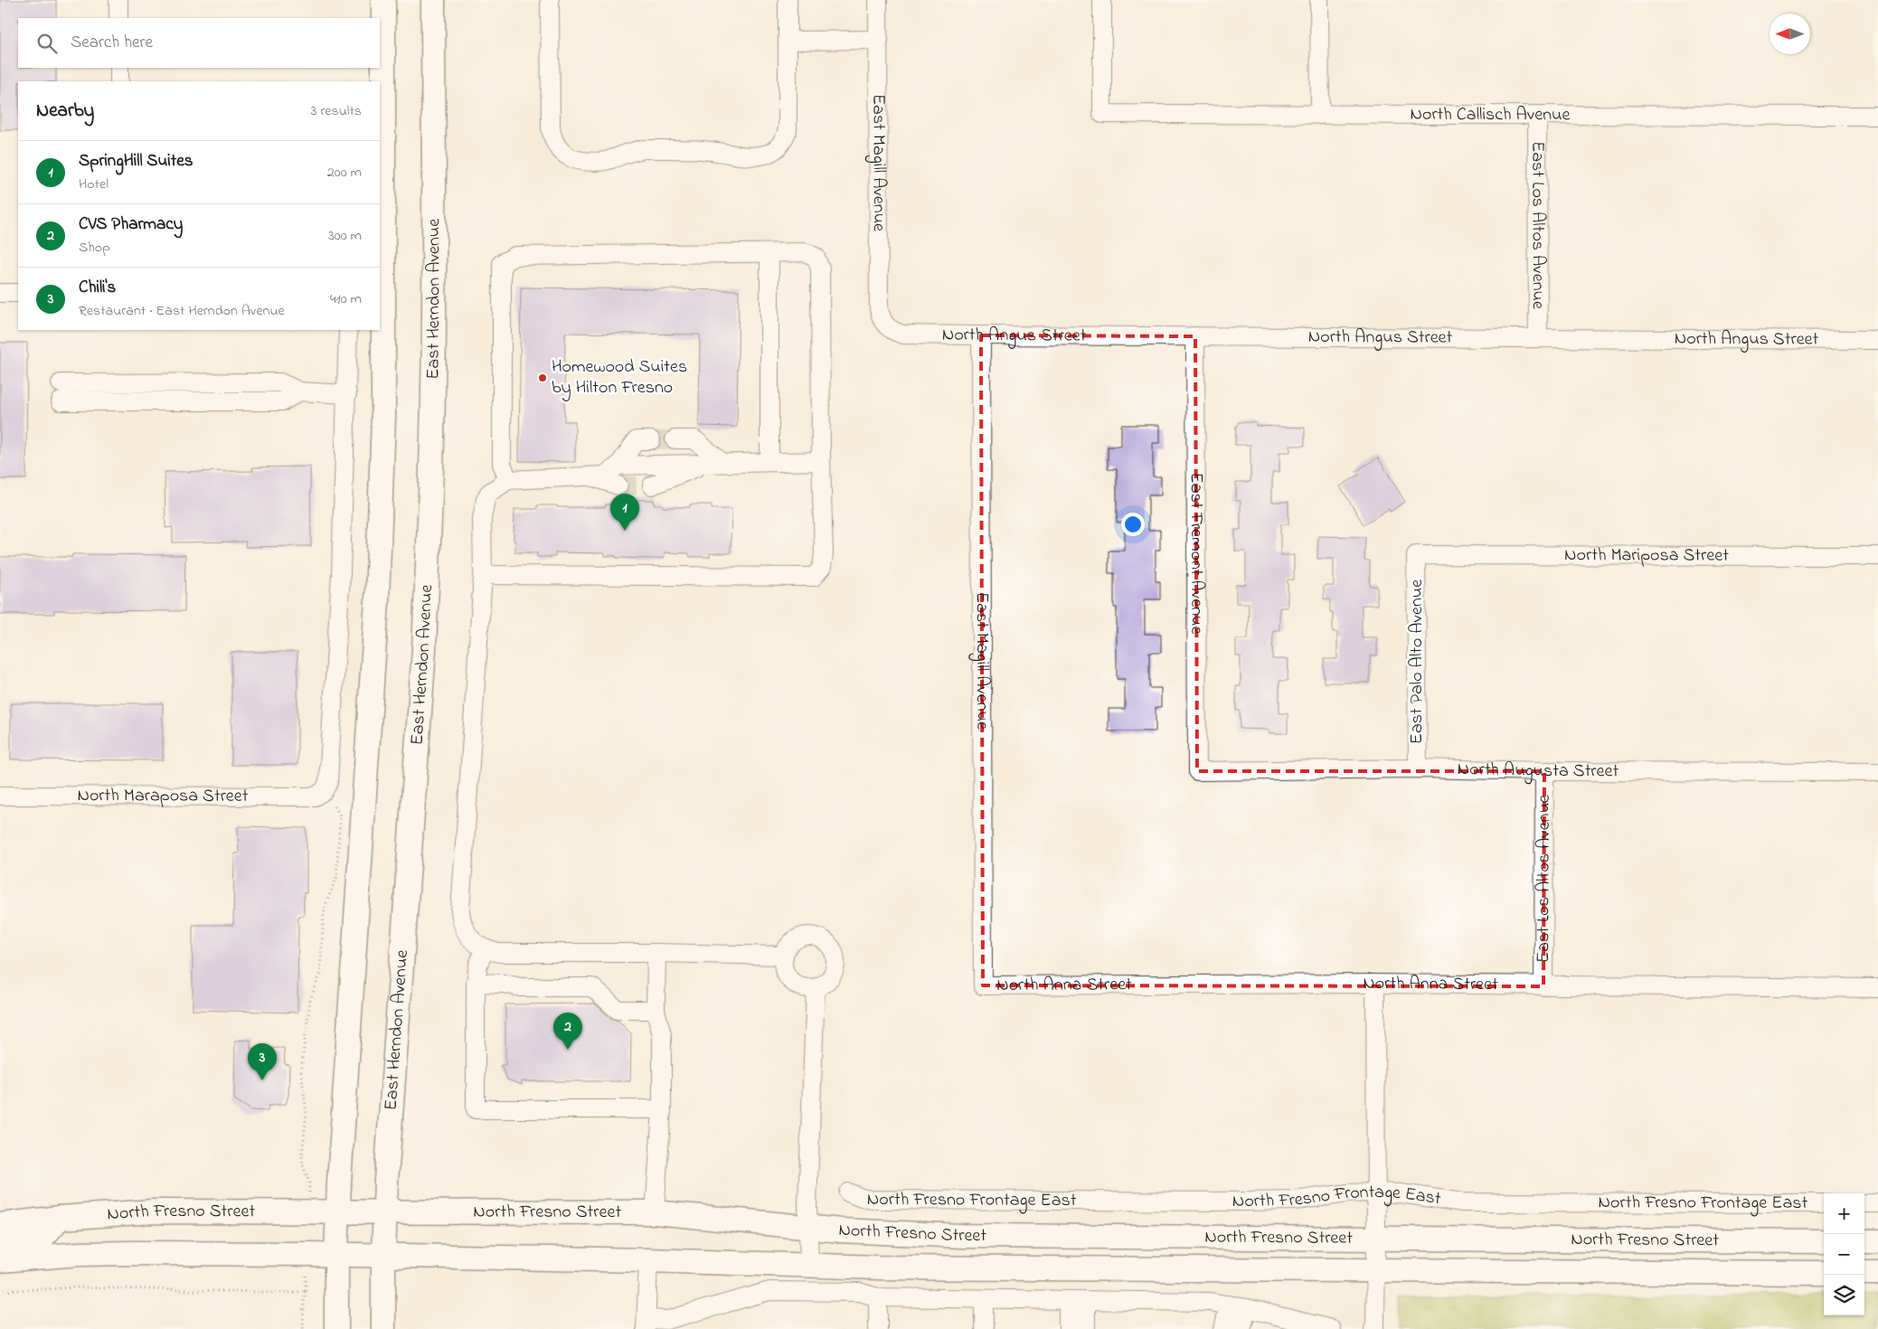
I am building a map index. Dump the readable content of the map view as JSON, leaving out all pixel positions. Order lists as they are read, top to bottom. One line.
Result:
{"streets":{"main road":["East Herndon Avenue","North Fresno Street"],"street":["North Callisch Avenue","East Magill Avenue","East Los Altos Avenue","North Angus Street","East Fremont Avenue","North Mariposa Street","East Palo Alto Avenue","North Augusta Street","North Maraposa Street","North Anna Street","North Fresno Frontage East"]},"crossings":[["North Callisch Avenue","East Los Altos Avenue"],["East Magill Avenue","North Angus Street"],["East Magill Avenue","North Anna Street"],["East Los Altos Avenue","North Angus Street"],["East Los Altos Avenue","North Augusta Street"],["East Los Altos Avenue","North Anna Street"],["East Herndon Avenue","North Fresno Street"],["North Angus Street","East Fremont Avenue"],["East Fremont Avenue","North Augusta Street"],["North Mariposa Street","East Palo Alto Avenue"],["East Palo Alto Avenue","North Augusta Street"]],"places":["Homewood Suites by Hilton Fresno"],"north":"left","page":{"search":"Search here","heading":["Nearby","3 results"],"list":[{"mark":"1","name":"SpringHill Suites","note":"Hotel","value":"200 m"},{"mark":"2","name":"CVS Pharmacy","note":"Shop","value":"300 m"},{"mark":"3","name":"Chili's","note":"Restaurant · East Herndon Avenue","value":"410 m"}],"pins":["1","2","3"],"map_buttons":["+","−"]}}
